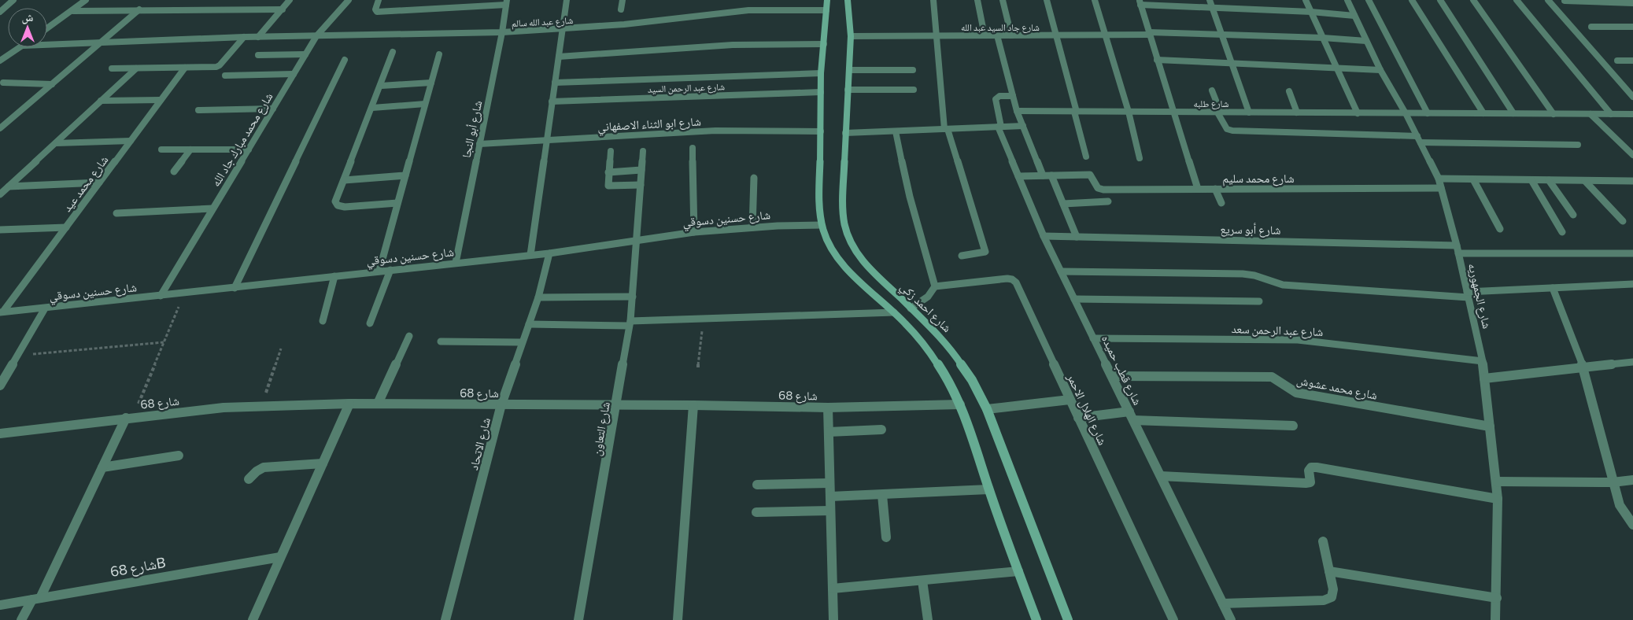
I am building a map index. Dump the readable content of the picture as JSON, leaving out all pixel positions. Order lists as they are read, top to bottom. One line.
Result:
{"streets":{"street":["شارع عبد الله سالم","شارع جاد السيد عبد الله","شارع عبد الرحمن السيد","شارع طلبه","شارع ابو الثناء الاصفهاني","شارع أبو النجا","شارع محمد مبارك جاد الله","شارع محمد سليم","شارع محمد عيد","شارع حسنين دسوقي","شارع أبو سريع","شارع الجمهوريه","شارع احمد زكي","شارع عبد الرحمن سعد","شارع قطب حميده","شارع محمد عشوش","شارع 68","شارع الهلال الاحمر","شارع التعاون","شارع الاتحاد","شارع 68B"]},"crossings":[["شارع عبد الله سالم","شارع أبو النجا"],["شارع عبد الله سالم","شارع محمد مبارك جاد الله"],["شارع جاد السيد عبد الله","شارع الجمهوريه"],["شارع جاد السيد عبد الله","شارع احمد زكي"],["شارع طلبه","شارع الجمهوريه"],["شارع ابو الثناء الاصفهاني","شارع أبو النجا"],["شارع أبو النجا","شارع حسنين دسوقي"],["شارع محمد مبارك جاد الله","شارع حسنين دسوقي"],["شارع محمد سليم","شارع الجمهوريه"],["شارع محمد عيد","شارع حسنين دسوقي"],["شارع حسنين دسوقي","شارع التعاون"],["شارع حسنين دسوقي","شارع الاتحاد"],["شارع أبو سريع","شارع الجمهوريه"],["شارع أبو سريع","شارع قطب حميده"],["شارع الجمهوريه","شارع عبد الرحمن سعد"],["شارع الجمهوريه","شارع محمد عشوش"],["شارع عبد الرحمن سعد","شارع قطب حميده"],["شارع قطب حميده","شارع محمد عشوش"],["شارع 68","شارع التعاون"],["شارع 68","شارع الاتحاد"]],"north":"top"}
